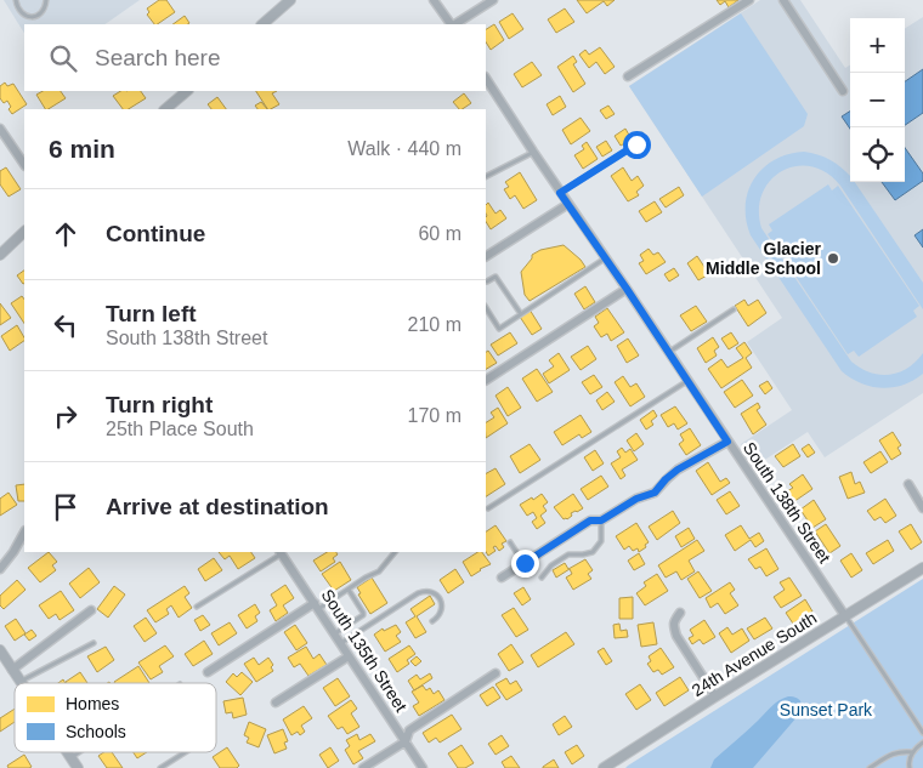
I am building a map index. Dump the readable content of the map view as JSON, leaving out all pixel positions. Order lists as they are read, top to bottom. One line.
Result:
{"streets":{"street":["South 138th Street","South 135th Street","24th Avenue South"]},"crossings":[["South 138th Street","24th Avenue South"]],"parks":["Sunset Park"],"places":["Glacier Middle School"],"legend":["Homes","Schools"],"page":{"map_buttons":["+","−"],"search":"Search here","heading":["6 min","Walk · 440 m"],"list":[["Continue","60 m"],["Turn left","South 138th Street","210 m"],["Turn right","25th Place South","170 m"],"Arrive at destination"]}}
